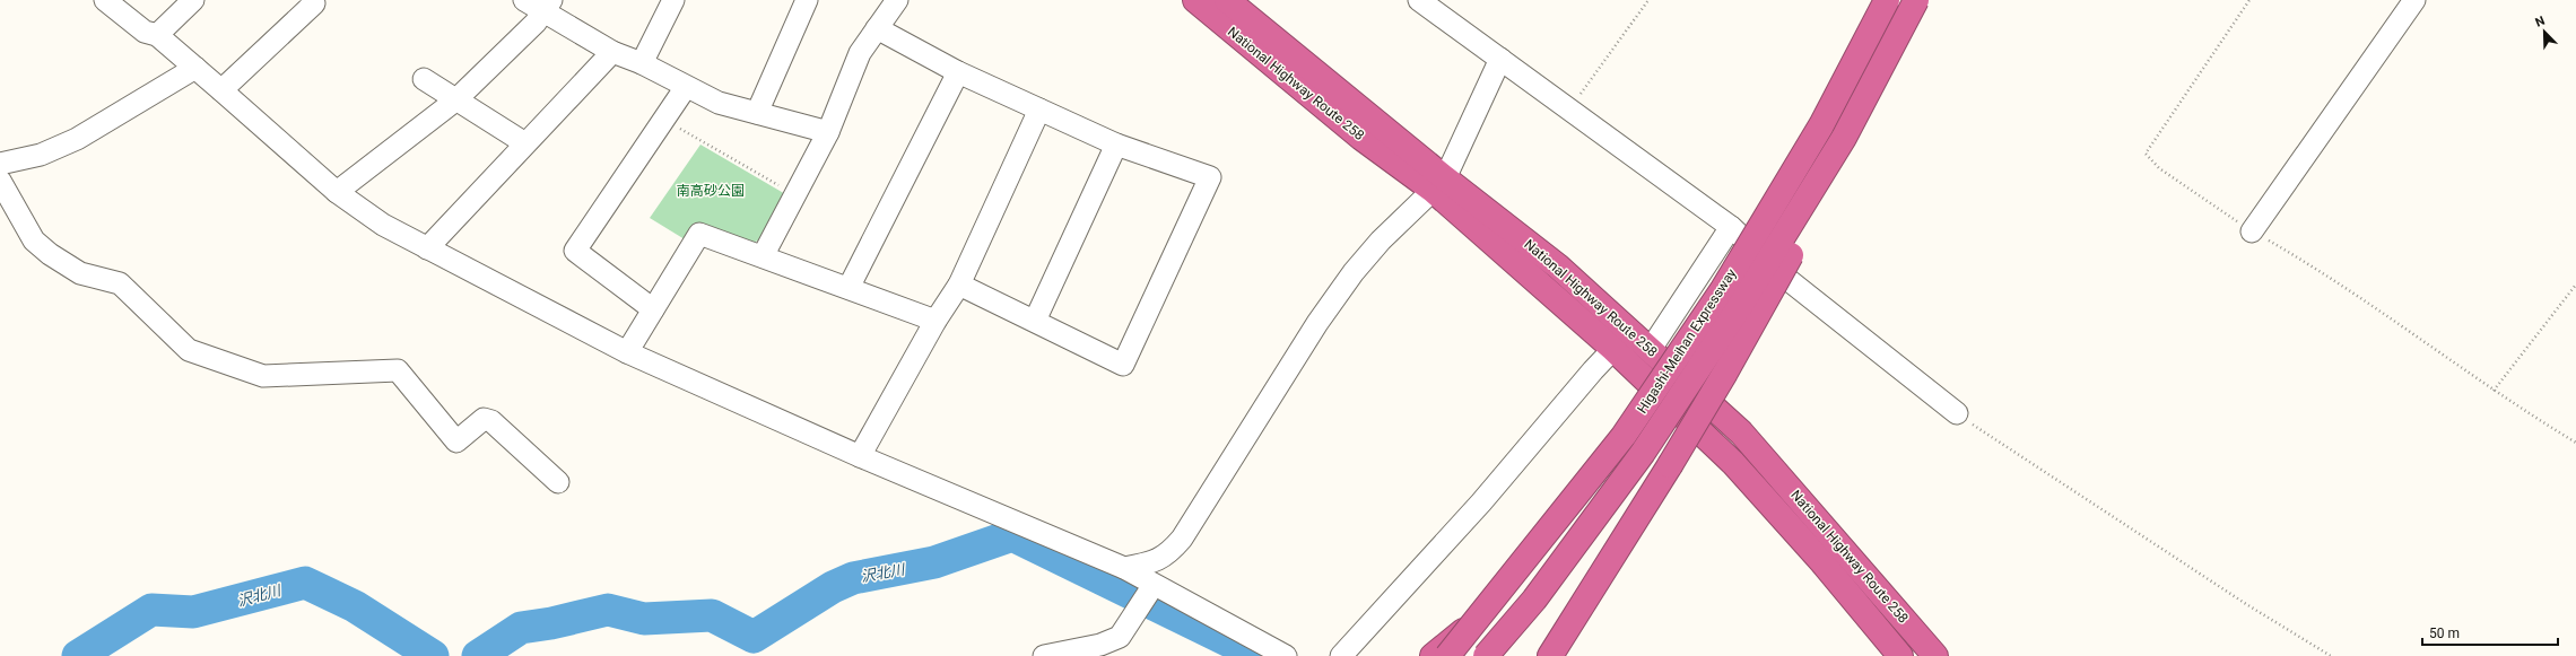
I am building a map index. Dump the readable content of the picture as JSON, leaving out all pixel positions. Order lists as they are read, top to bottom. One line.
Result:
{"streets":{"highway":["National Highway Route 258","Higashi-Meihan Expressway"]},"water":["沢北川"],"parks":["南高砂公園"],"scale_bar":"50 m","north":"top left"}
